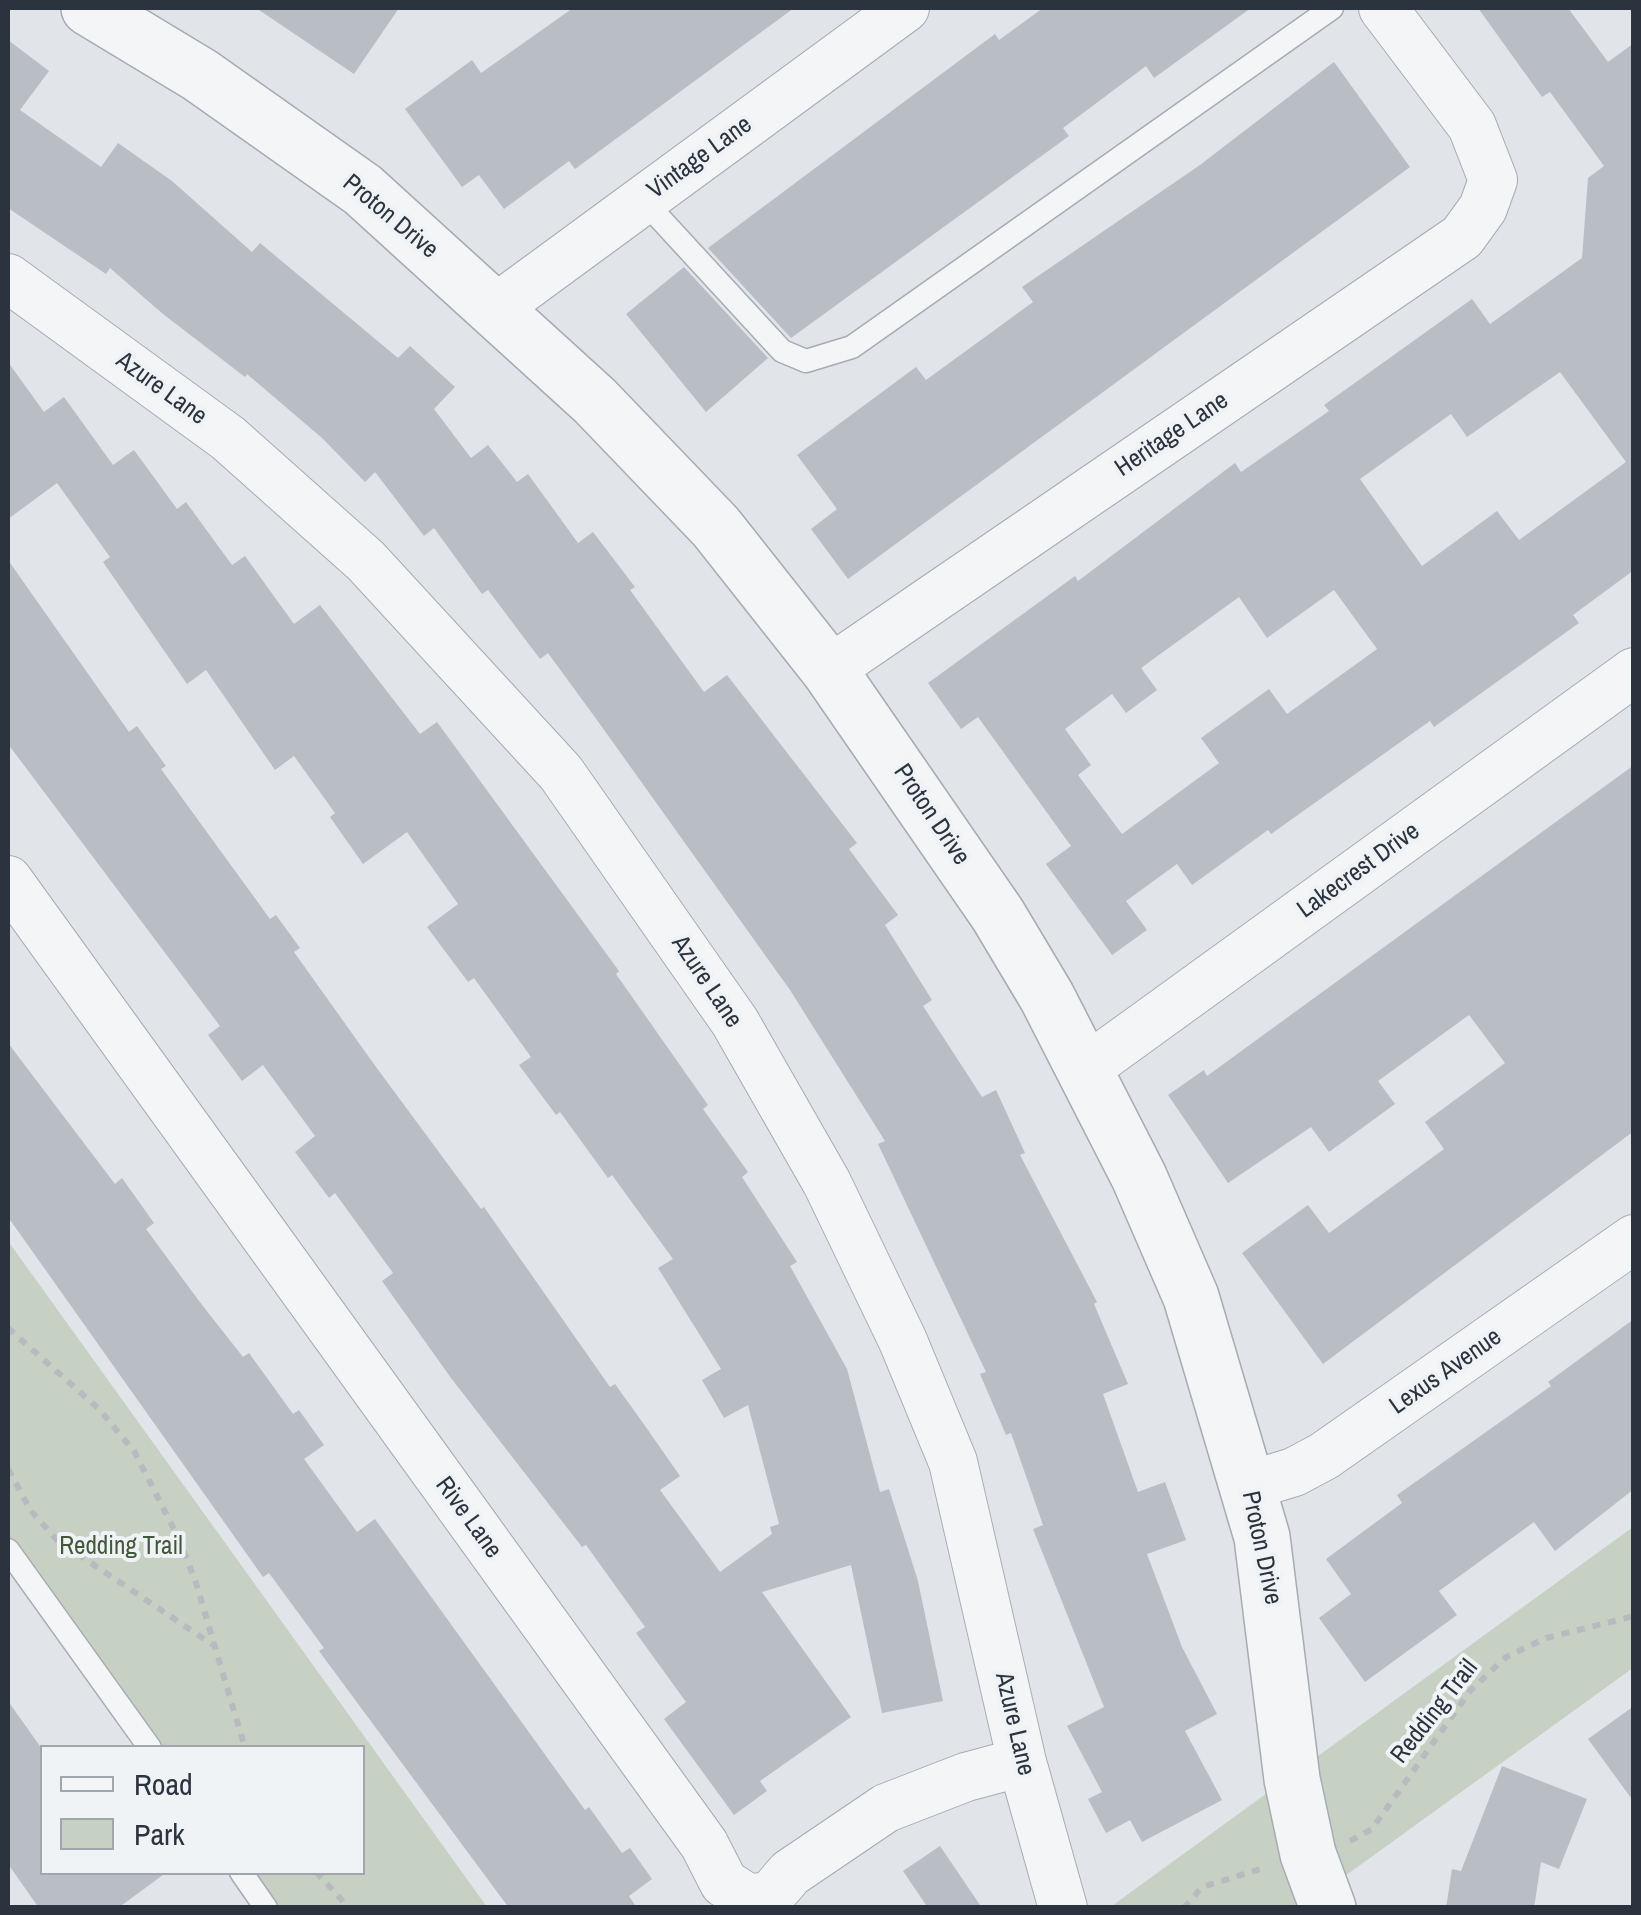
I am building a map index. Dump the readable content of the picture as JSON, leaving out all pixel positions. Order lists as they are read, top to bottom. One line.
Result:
{"streets":{"street":["Vintage Lane","Proton Drive","Azure Lane","Heritage Lane","Lakecrest Drive","Lexus Avenue","Rive Lane"],"path":["Redding Trail"]},"crossings":[["Vintage Lane","Proton Drive"],["Proton Drive","Heritage Lane"],["Proton Drive","Lakecrest Drive"],["Proton Drive","Lexus Avenue"],["Azure Lane","Rive Lane"]],"parks":["Redding Trail"],"legend":["Road","Park"]}
